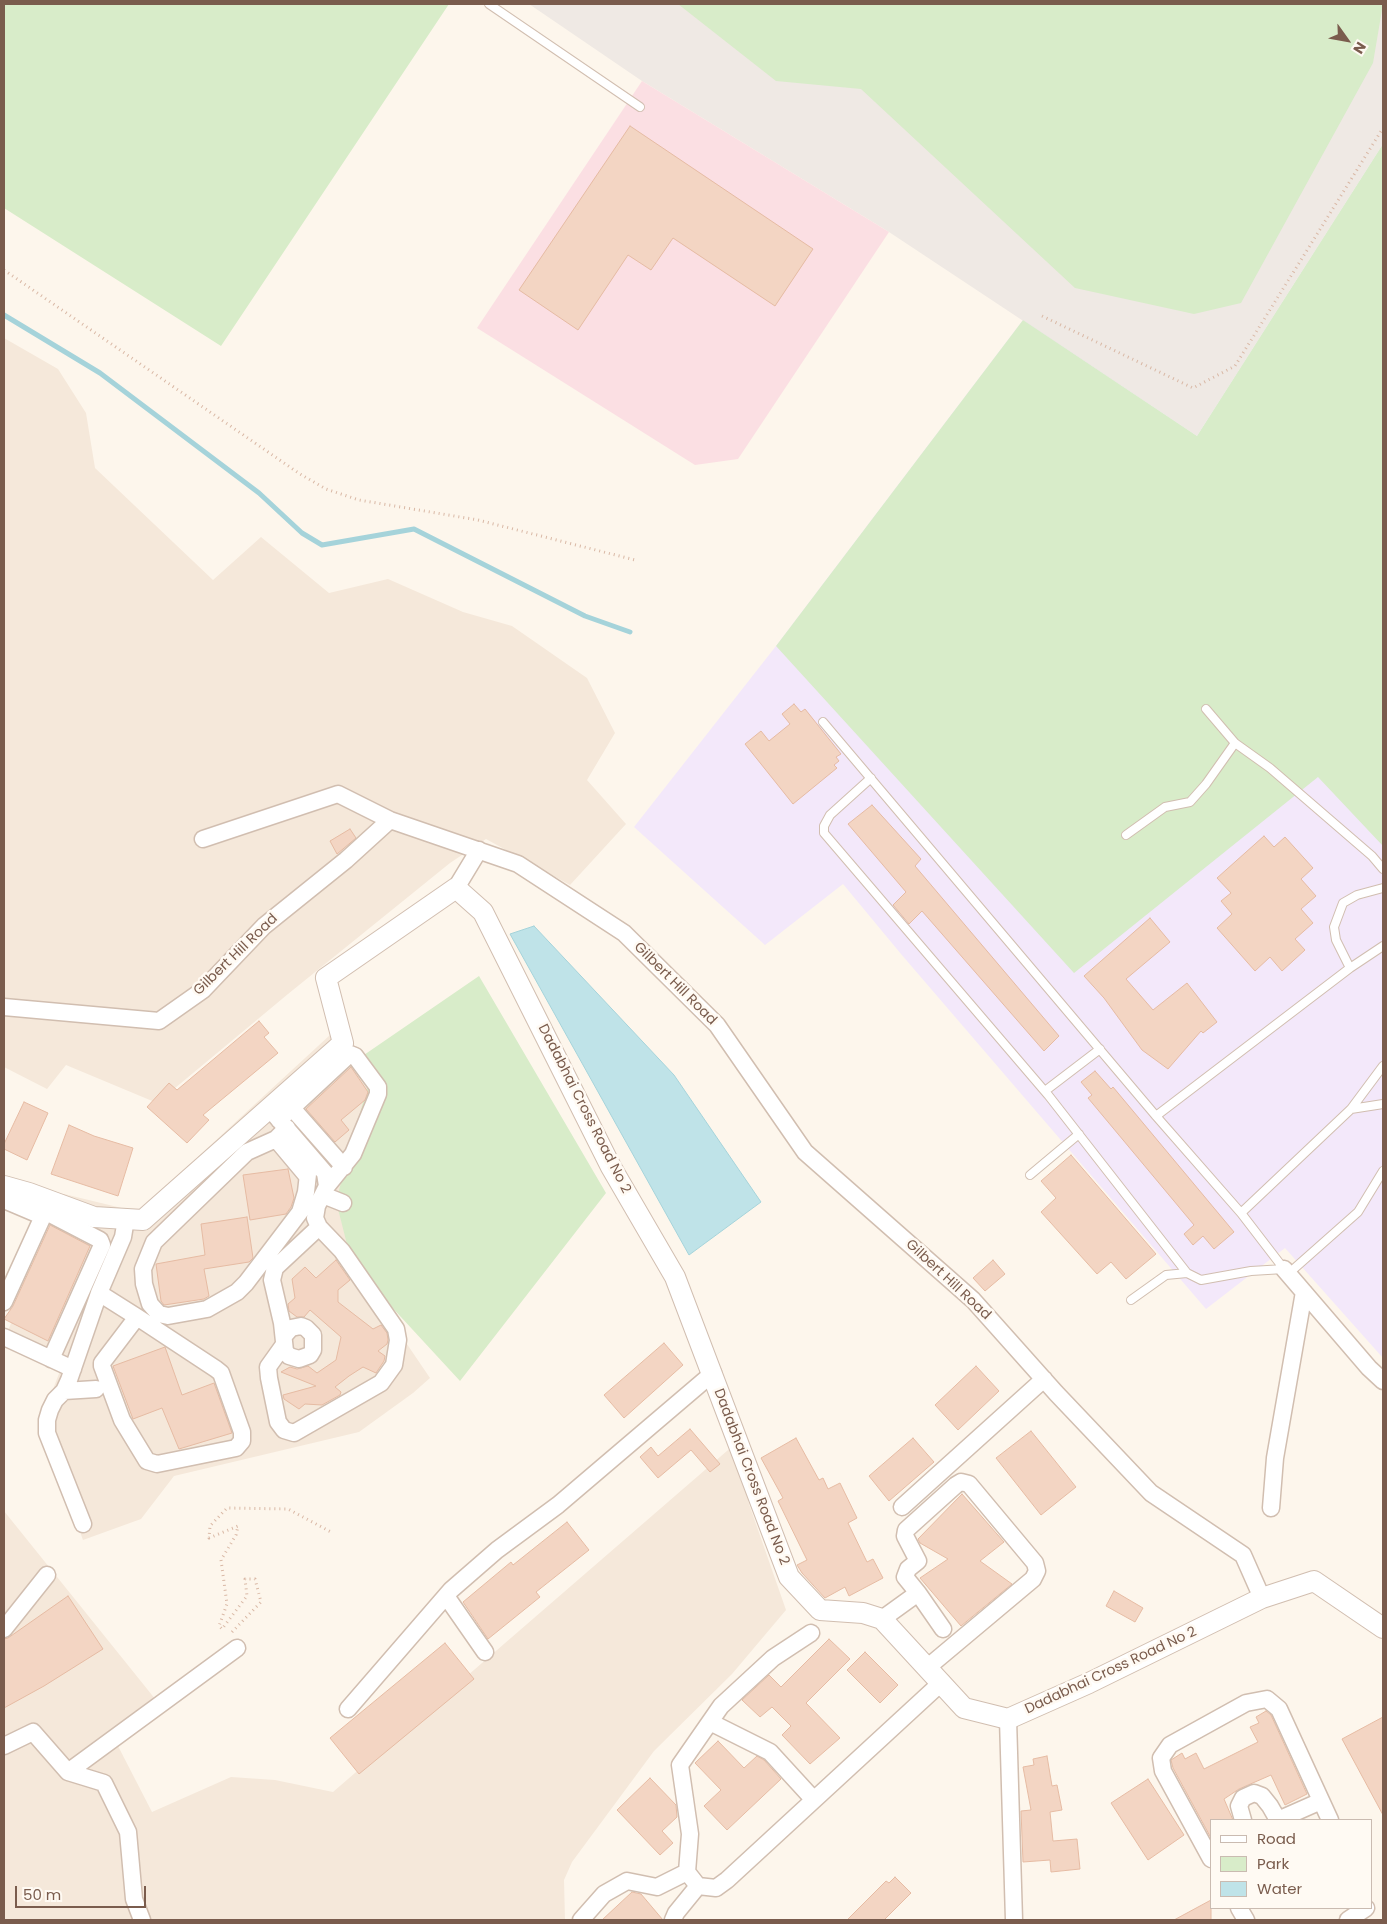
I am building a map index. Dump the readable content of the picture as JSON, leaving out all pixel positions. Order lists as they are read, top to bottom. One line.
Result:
{"streets":{"street":["Gilbert Hill Road","Dadabhai Cross Road No 2"]},"crossings":[["Gilbert Hill Road","Dadabhai Cross Road No 2"]],"legend":["Road","Park","Water"],"scale_bar":"50 m","north":"bottom right"}
